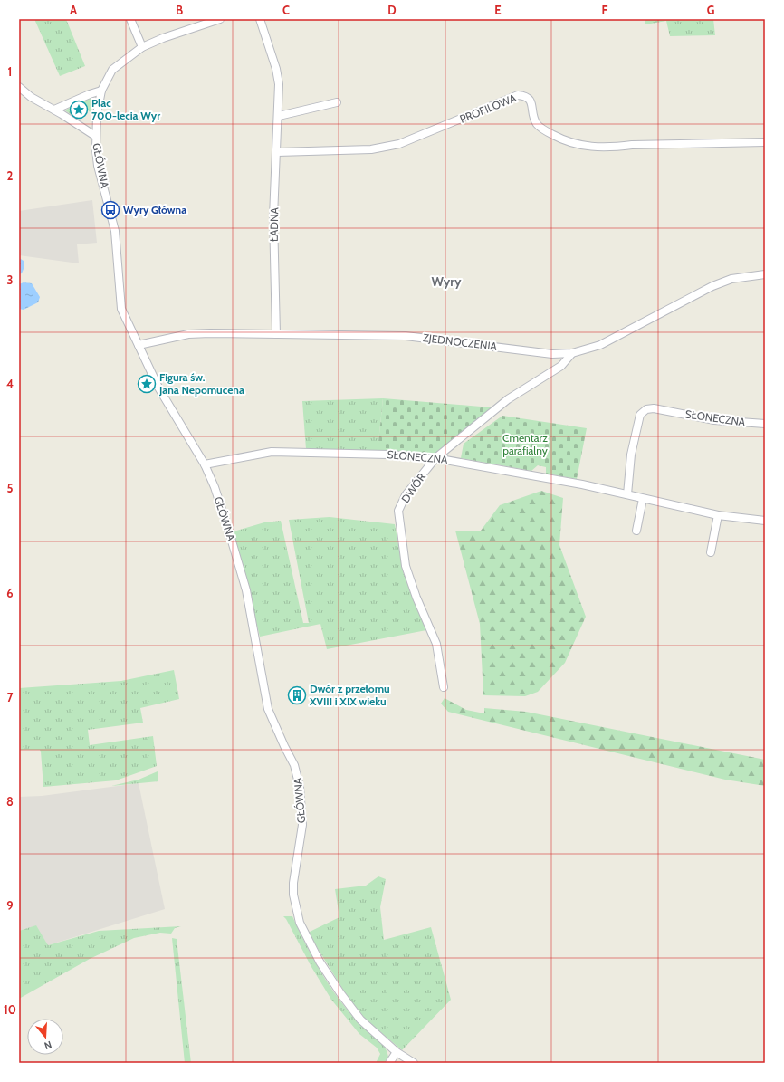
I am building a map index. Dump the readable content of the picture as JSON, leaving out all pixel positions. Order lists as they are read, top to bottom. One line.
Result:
{"streets":{"street":["PROFILOWA","GŁÓWNA","ŁADNA","ZJEDNOCZENIA","SŁONECZNA","DWÓR"]},"crossings":[["PROFILOWA","ŁADNA"],["GŁÓWNA","ZJEDNOCZENIA"],["GŁÓWNA","SŁONECZNA"],["ŁADNA","ZJEDNOCZENIA"],["ZJEDNOCZENIA","DWÓR"],["SŁONECZNA","DWÓR"]],"districts":["Wyry"],"parks":["Cmentarz parafialny"],"places":{"place":["Plac 700-lecia Wyr","Figura św. Jana Nepomucena"],"bus stop":["Wyry Główna"],"building":["Dwór z przełomu XVIII i XIX wieku"]},"north":"bottom","grid":{"columns":["A","B","C","D","E","F","G"],"rows":["1","2","3","4","5","6","7","8","9","10"]}}
